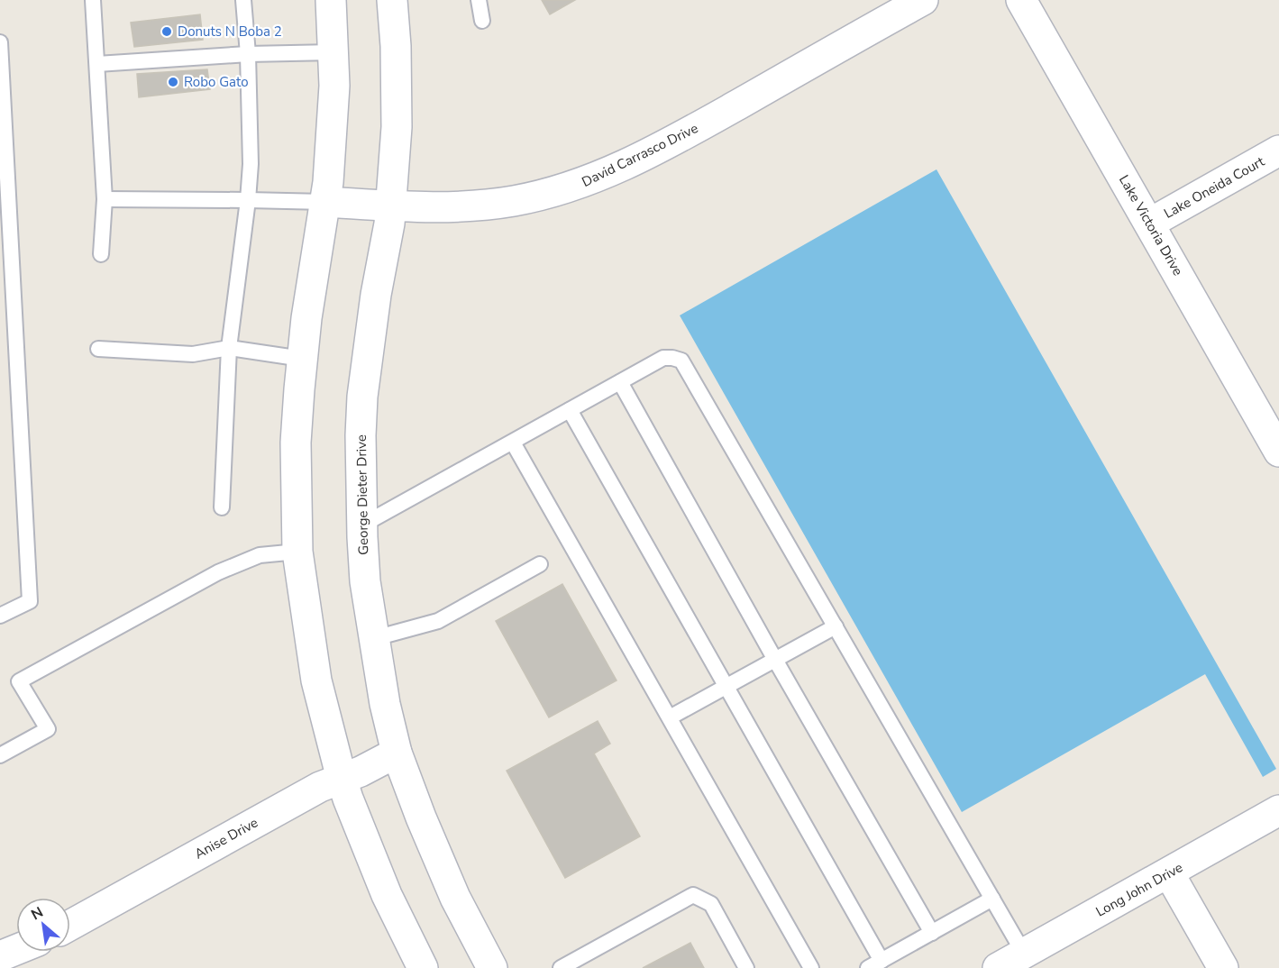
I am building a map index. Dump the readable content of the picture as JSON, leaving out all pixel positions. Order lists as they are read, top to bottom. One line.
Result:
{"streets":{"street":["David Carrasco Drive","Lake Oneida Court","Lake Victoria Drive","George Dieter Drive","Anise Drive","Long John Drive"]},"crossings":[["David Carrasco Drive","George Dieter Drive"],["Lake Oneida Court","Lake Victoria Drive"],["George Dieter Drive","Anise Drive"]],"places":["Donuts N Boba 2","Robo Gato"],"north":"top left"}
